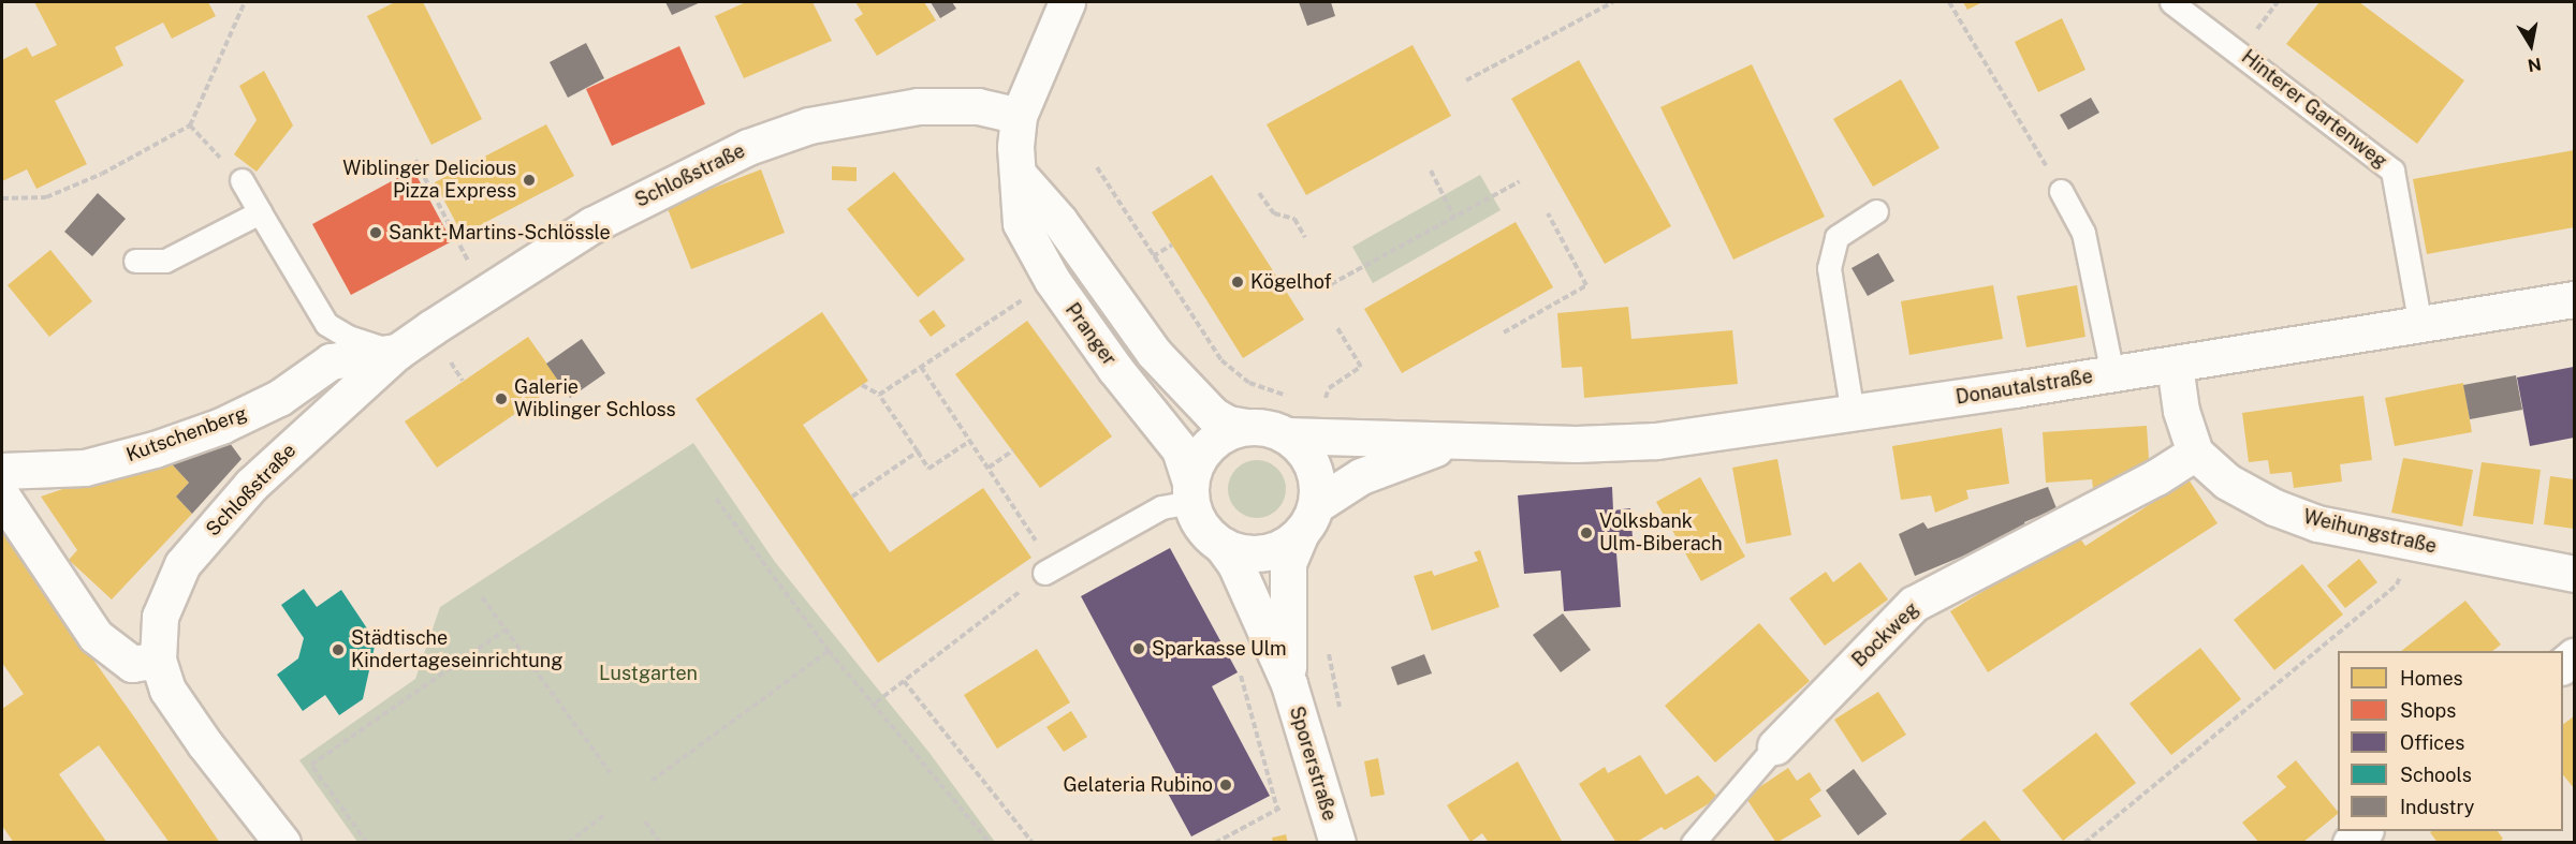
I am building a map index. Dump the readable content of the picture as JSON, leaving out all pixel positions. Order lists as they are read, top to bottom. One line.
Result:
{"streets":{"main road":["Schloßstraße","Pranger","Donautalstraße","Kutschenberg","Weihungstraße","Bockweg","Sporerstraße"],"lane":["Hinterer Gartenweg"]},"crossings":[["Hinterer Gartenweg","Donautalstraße"],["Schloßstraße","Pranger"],["Schloßstraße","Kutschenberg"],["Pranger","Sporerstraße"],["Donautalstraße","Weihungstraße"],["Weihungstraße","Bockweg"]],"parks":["Lustgarten"],"places":["Wiblinger Delicious Pizza Express","Sankt-Martins-Schlössle","Kögelhof","Galerie Wiblinger Schloss","Volksbank Ulm-Biberach","Sparkasse Ulm","Städtische Kindertageseinrichtung","Gelateria Rubino"],"legend":["Homes","Shops","Offices","Schools","Industry"],"north":"bottom"}
